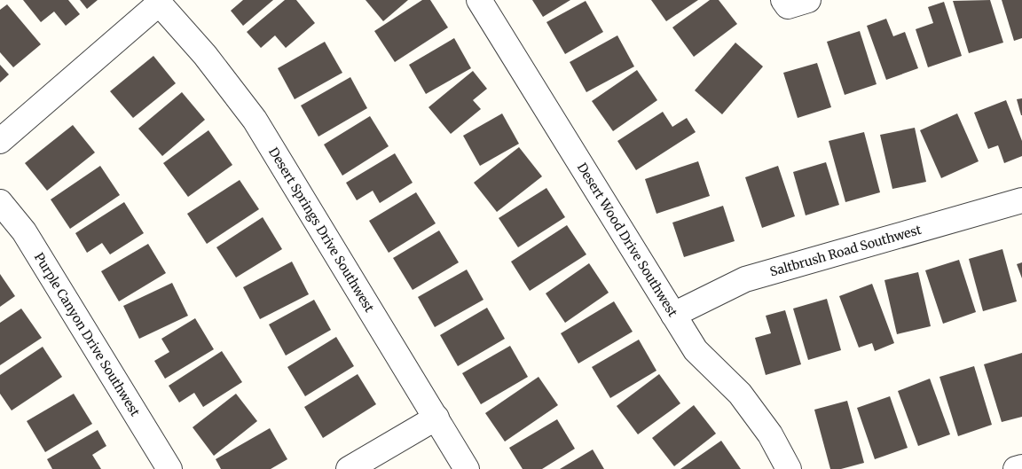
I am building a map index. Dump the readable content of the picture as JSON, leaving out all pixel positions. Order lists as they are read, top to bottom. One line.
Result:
{"streets":{"street":["Desert Springs Drive Southwest","Desert Wood Drive Southwest","Saltbrush Road Southwest","Purple Canyon Drive Southwest"]},"crossings":[["Desert Wood Drive Southwest","Saltbrush Road Southwest"]]}
